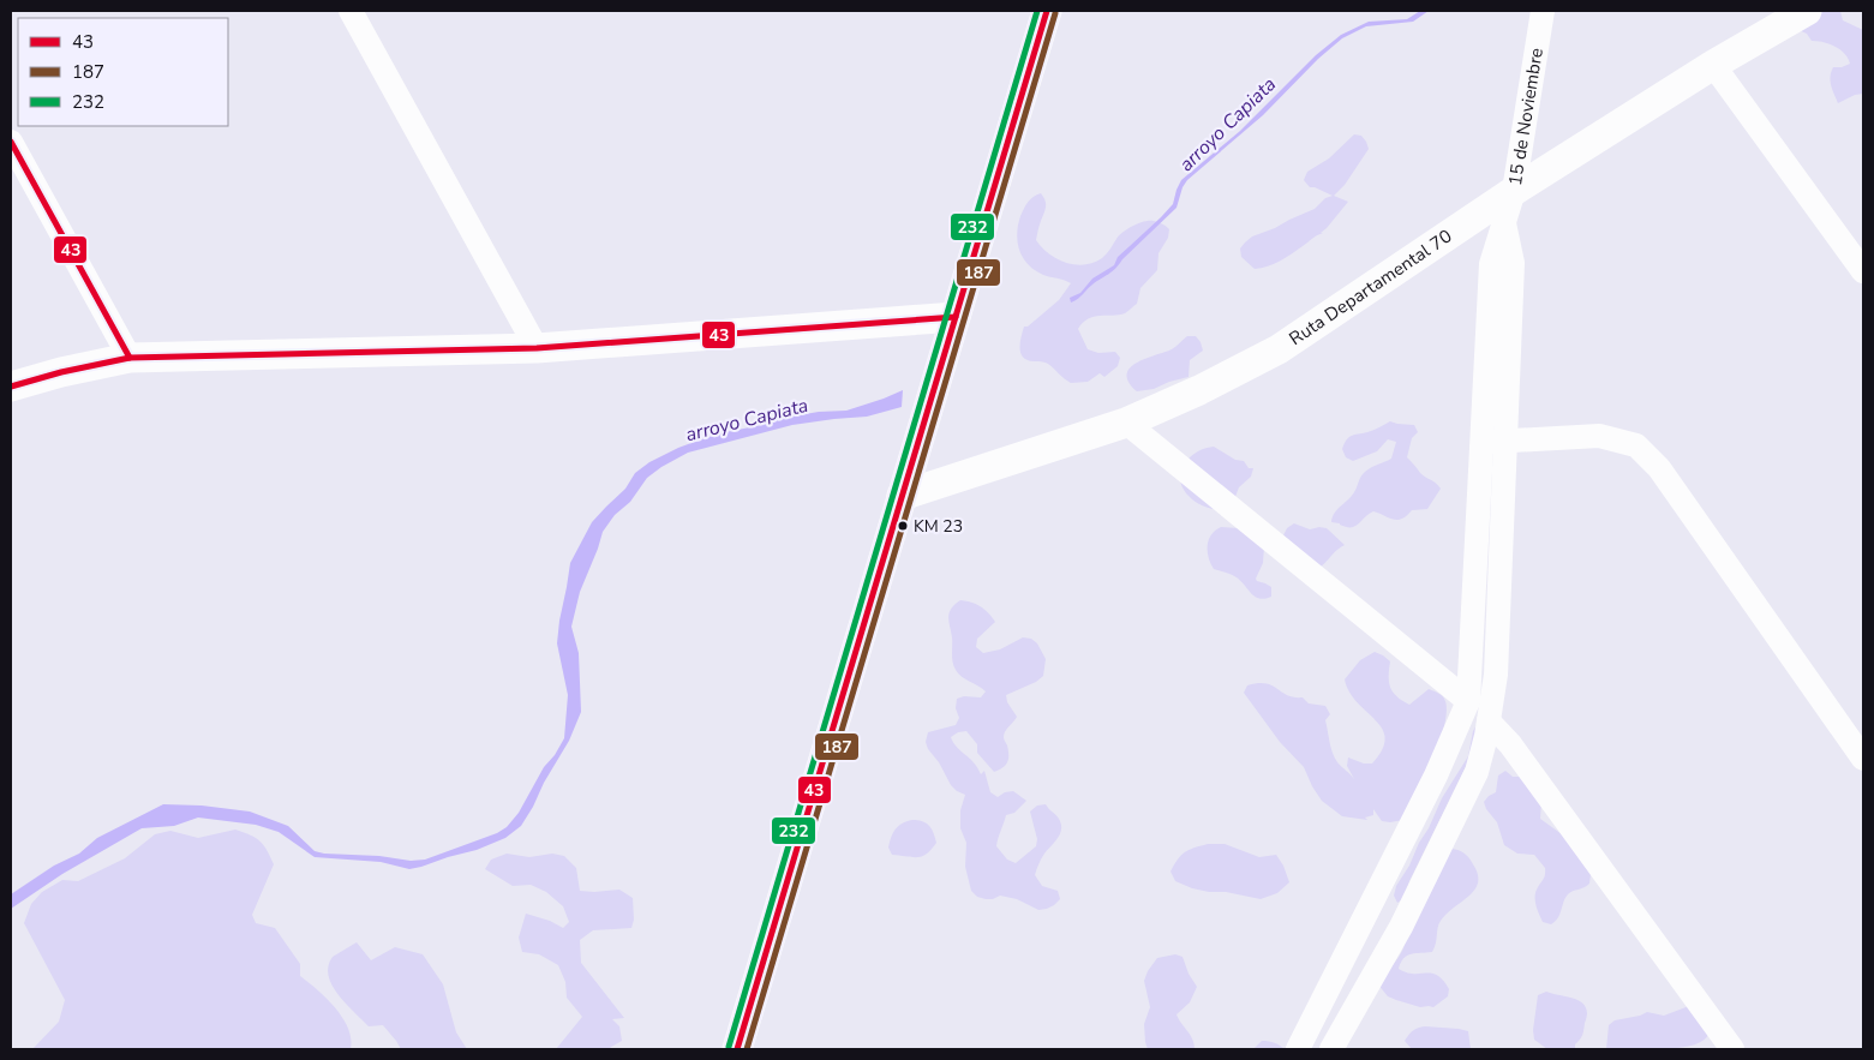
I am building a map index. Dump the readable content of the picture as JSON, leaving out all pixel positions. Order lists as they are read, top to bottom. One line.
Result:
{"streets":{"main road":["Ruta Departamental 70"],"street":["15 de Noviembre"]},"crossings":[["15 de Noviembre","Ruta Departamental 70"]],"water":["arroyo Capiata"],"places":["KM 23"],"lines":["transit line 43","transit line 232","transit line 187"],"legend":["43","187","232"]}
